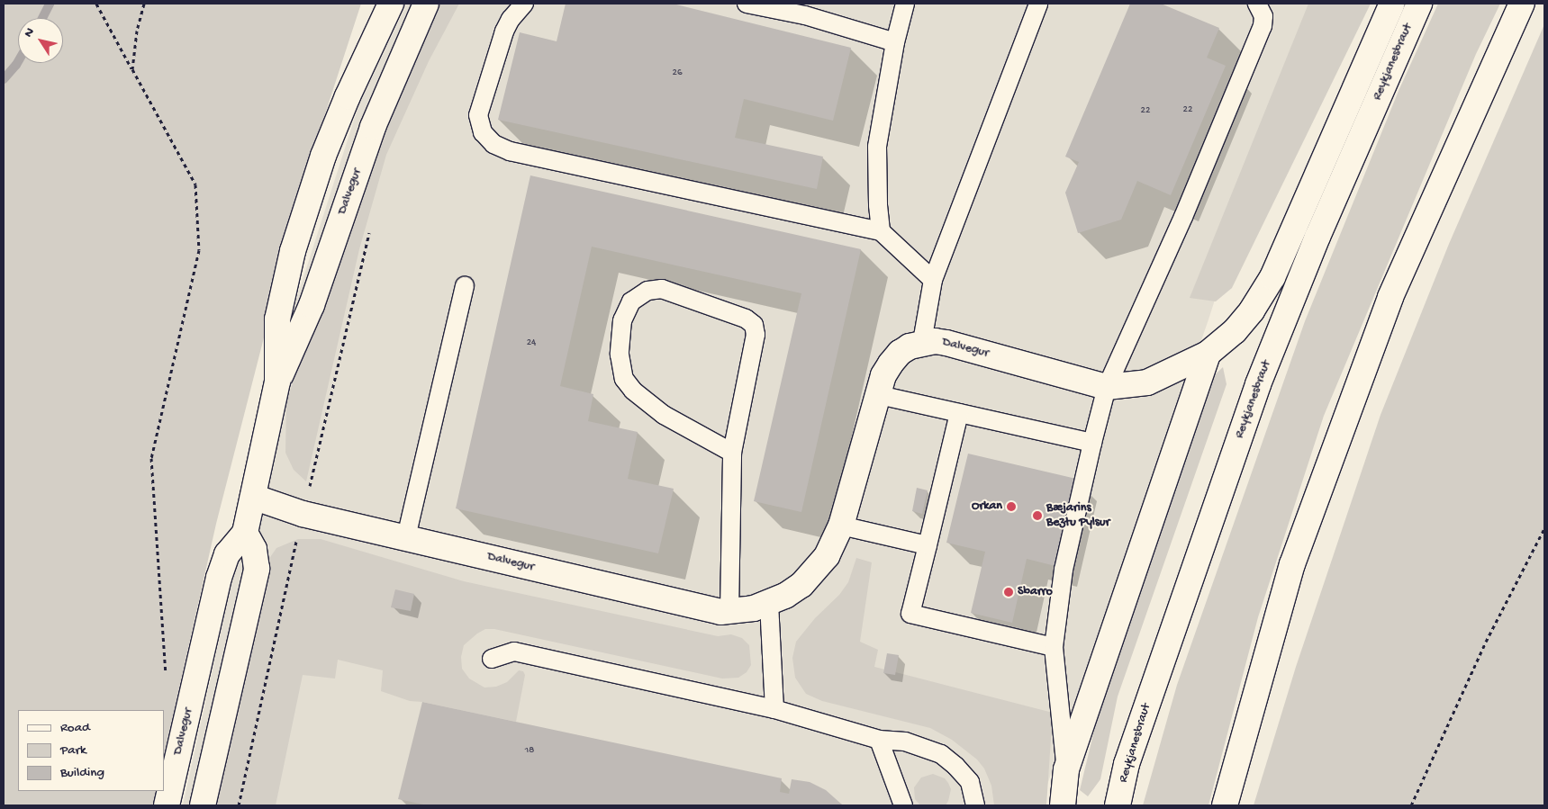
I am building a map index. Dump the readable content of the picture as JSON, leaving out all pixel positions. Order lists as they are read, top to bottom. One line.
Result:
{"streets":{"main road":["Reykjanesbraut","Dalvegur"]},"places":["Orkan","Bæjarins Beztu Pylsur","Sbarro"],"house_numbers":["26","22","22","24","18"],"legend":["Road","Park","Building"],"north":"top left"}
